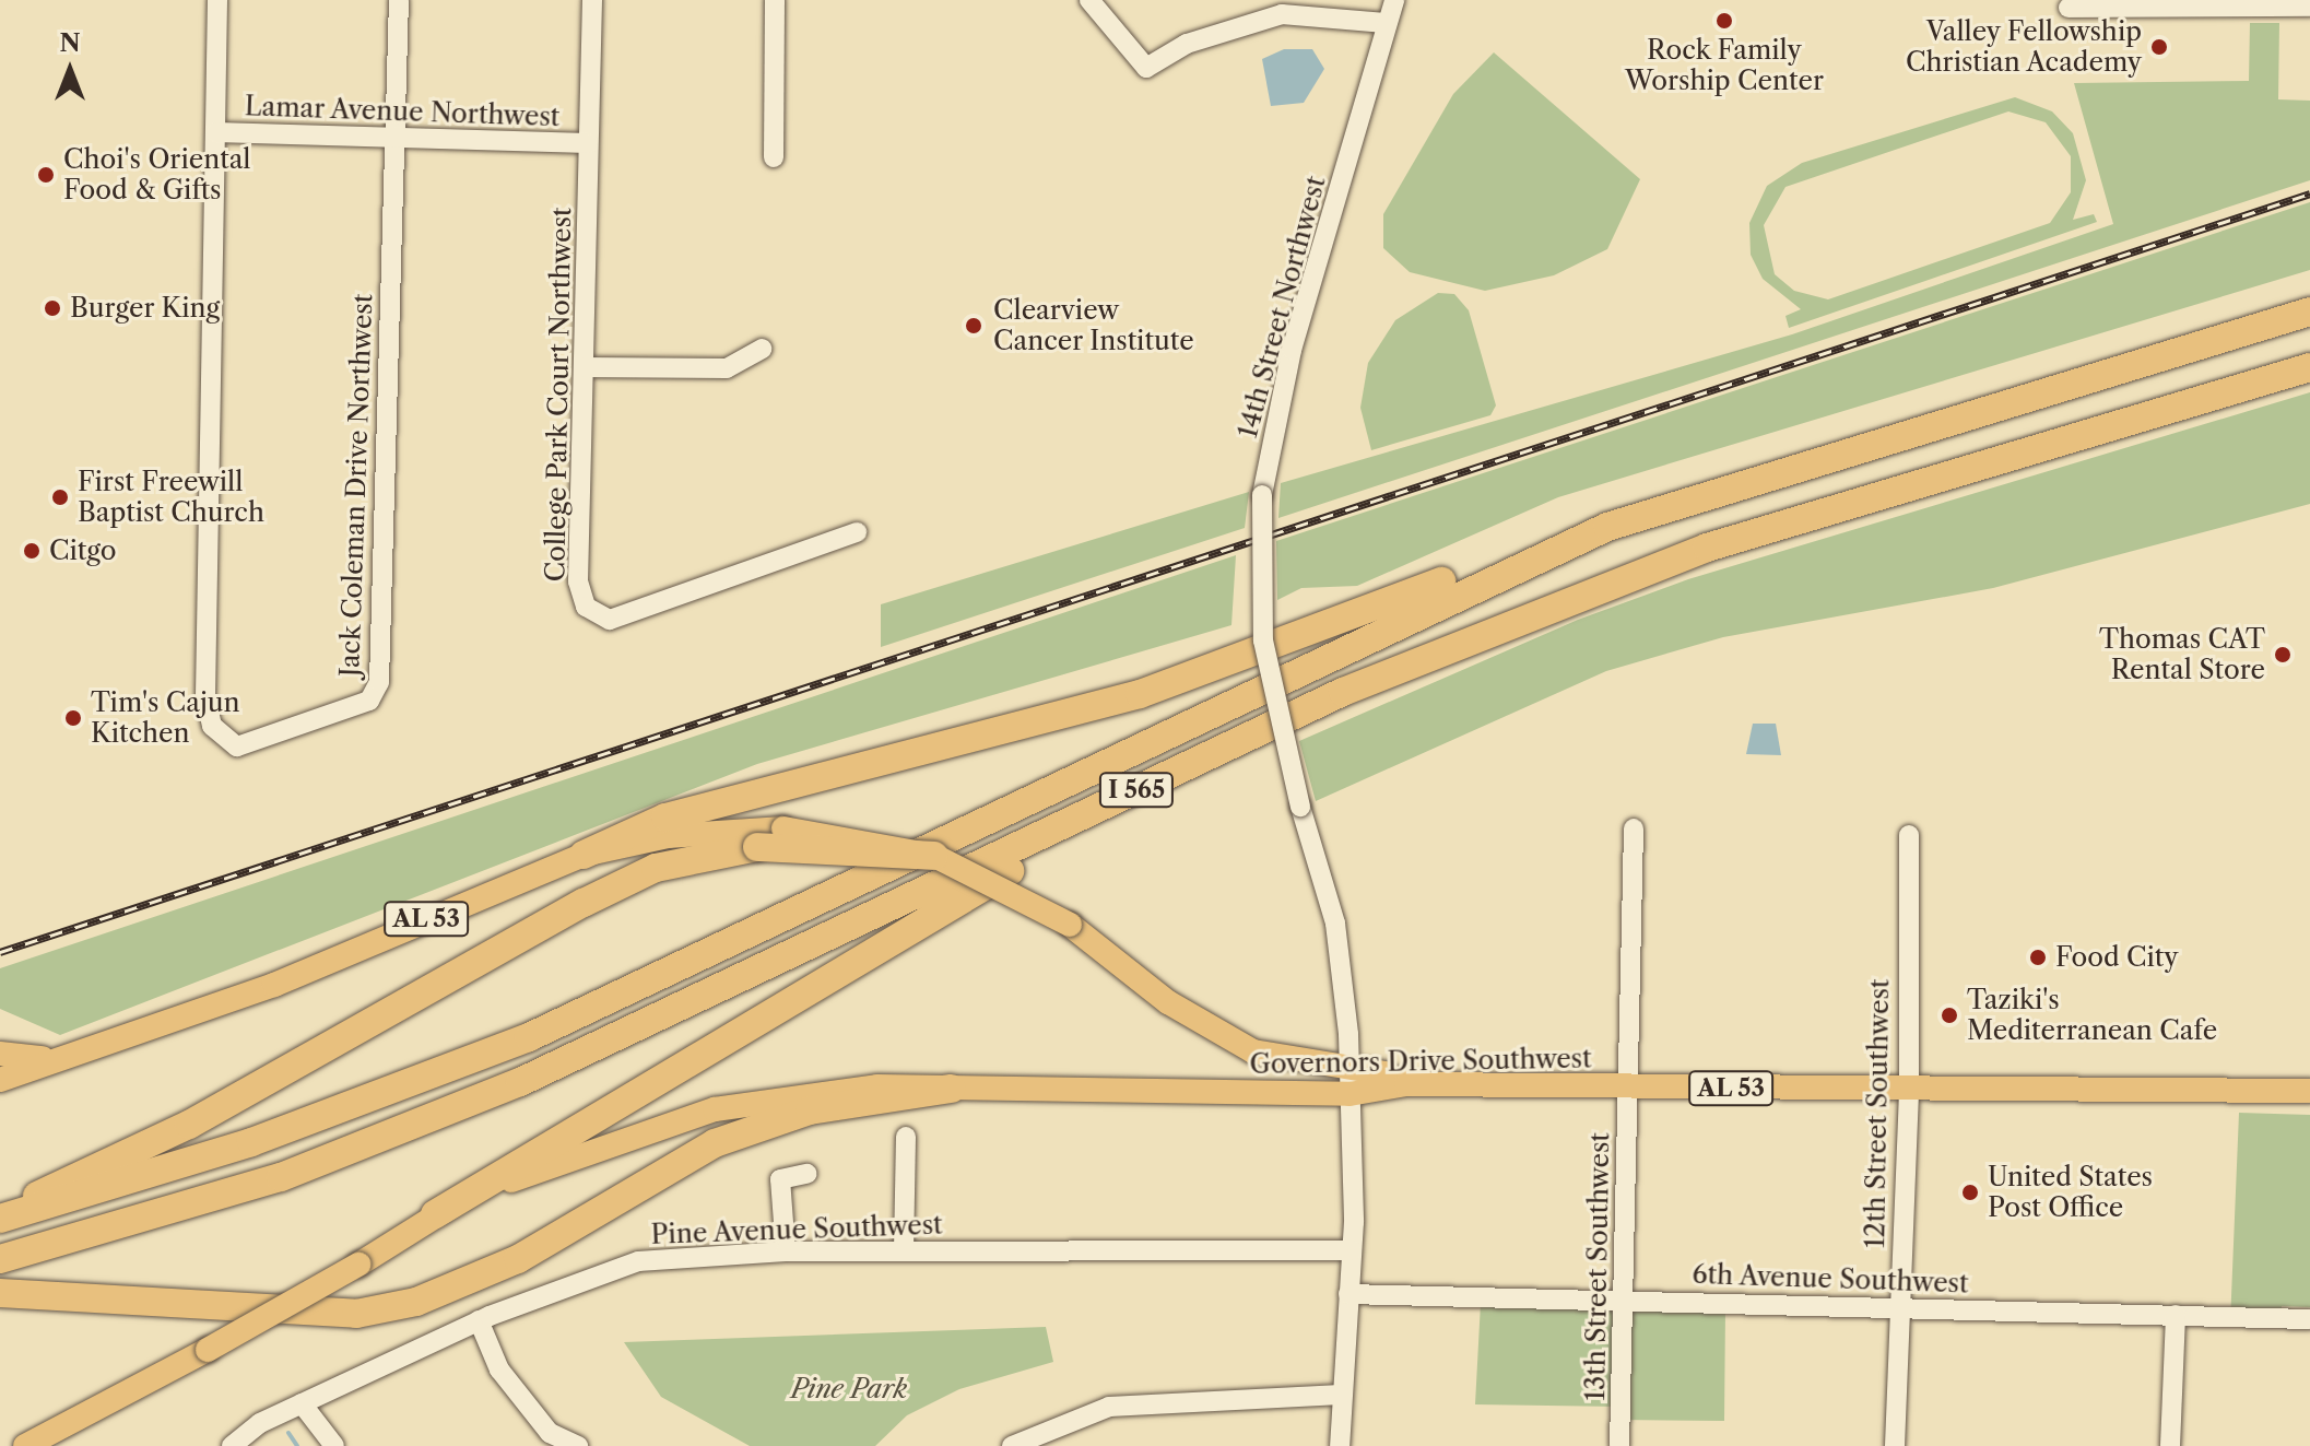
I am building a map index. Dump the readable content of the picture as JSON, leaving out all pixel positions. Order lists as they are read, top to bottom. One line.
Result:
{"streets":{"highway":["I 565"],"main road":["AL 53","Governors Drive Southwest"],"street":["Lamar Avenue Northwest","14th Street Northwest","College Park Court Northwest","Jack Coleman Drive Northwest","12th Street Southwest","Pine Avenue Southwest","13th Street Southwest","6th Avenue Southwest"]},"crossings":[["Lamar Avenue Northwest","College Park Court Northwest"],["Lamar Avenue Northwest","Jack Coleman Drive Northwest"],["14th Street Northwest","AL 53"],["14th Street Northwest","Governors Drive Southwest"],["14th Street Northwest","Pine Avenue Southwest"],["14th Street Northwest","6th Avenue Southwest"],["AL 53","Governors Drive Southwest"],["Governors Drive Southwest","12th Street Southwest"],["Governors Drive Southwest","13th Street Southwest"],["12th Street Southwest","6th Avenue Southwest"],["13th Street Southwest","6th Avenue Southwest"]],"parks":["Pine Park"],"places":["Rock Family Worship Center","Valley Fellowship Christian Academy","Choi's Oriental Food & Gifts","Burger King","Clearview Cancer Institute","First Freewill Baptist Church","Citgo","Thomas CAT Rental Store","Tim's Cajun Kitchen","Food City","Taziki's Mediterranean Cafe","United States Post Office"],"north":"top"}
